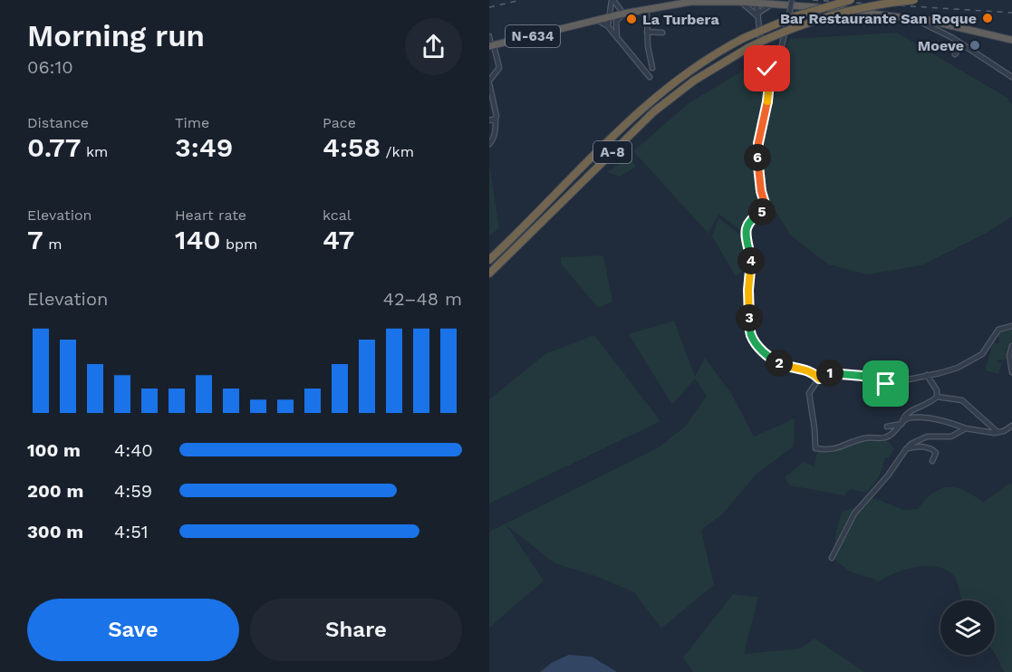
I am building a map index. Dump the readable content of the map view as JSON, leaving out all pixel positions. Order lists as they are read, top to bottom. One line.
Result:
{"streets":{"highway":["N-634","A-8"]},"places":["Bar Restaurante San Roque","La Turbera","Moeve"],"page":{"heading":["Morning run","06:10"],"stats":[["Distance","0.77 km"],["Time","3:49"],["Pace","4:58 /km"],["Elevation","7 m"],["Heart rate","140 bpm"],["kcal","47"]],"pins":["6","5","4","3","2","1"],"chart":["Elevation","42–48 m"],"list":[{"name":"100 m","note":"4:40"},{"name":"200 m","note":"4:59"},{"name":"300 m","note":"4:51"}],"buttons":["Save","Share"]}}
